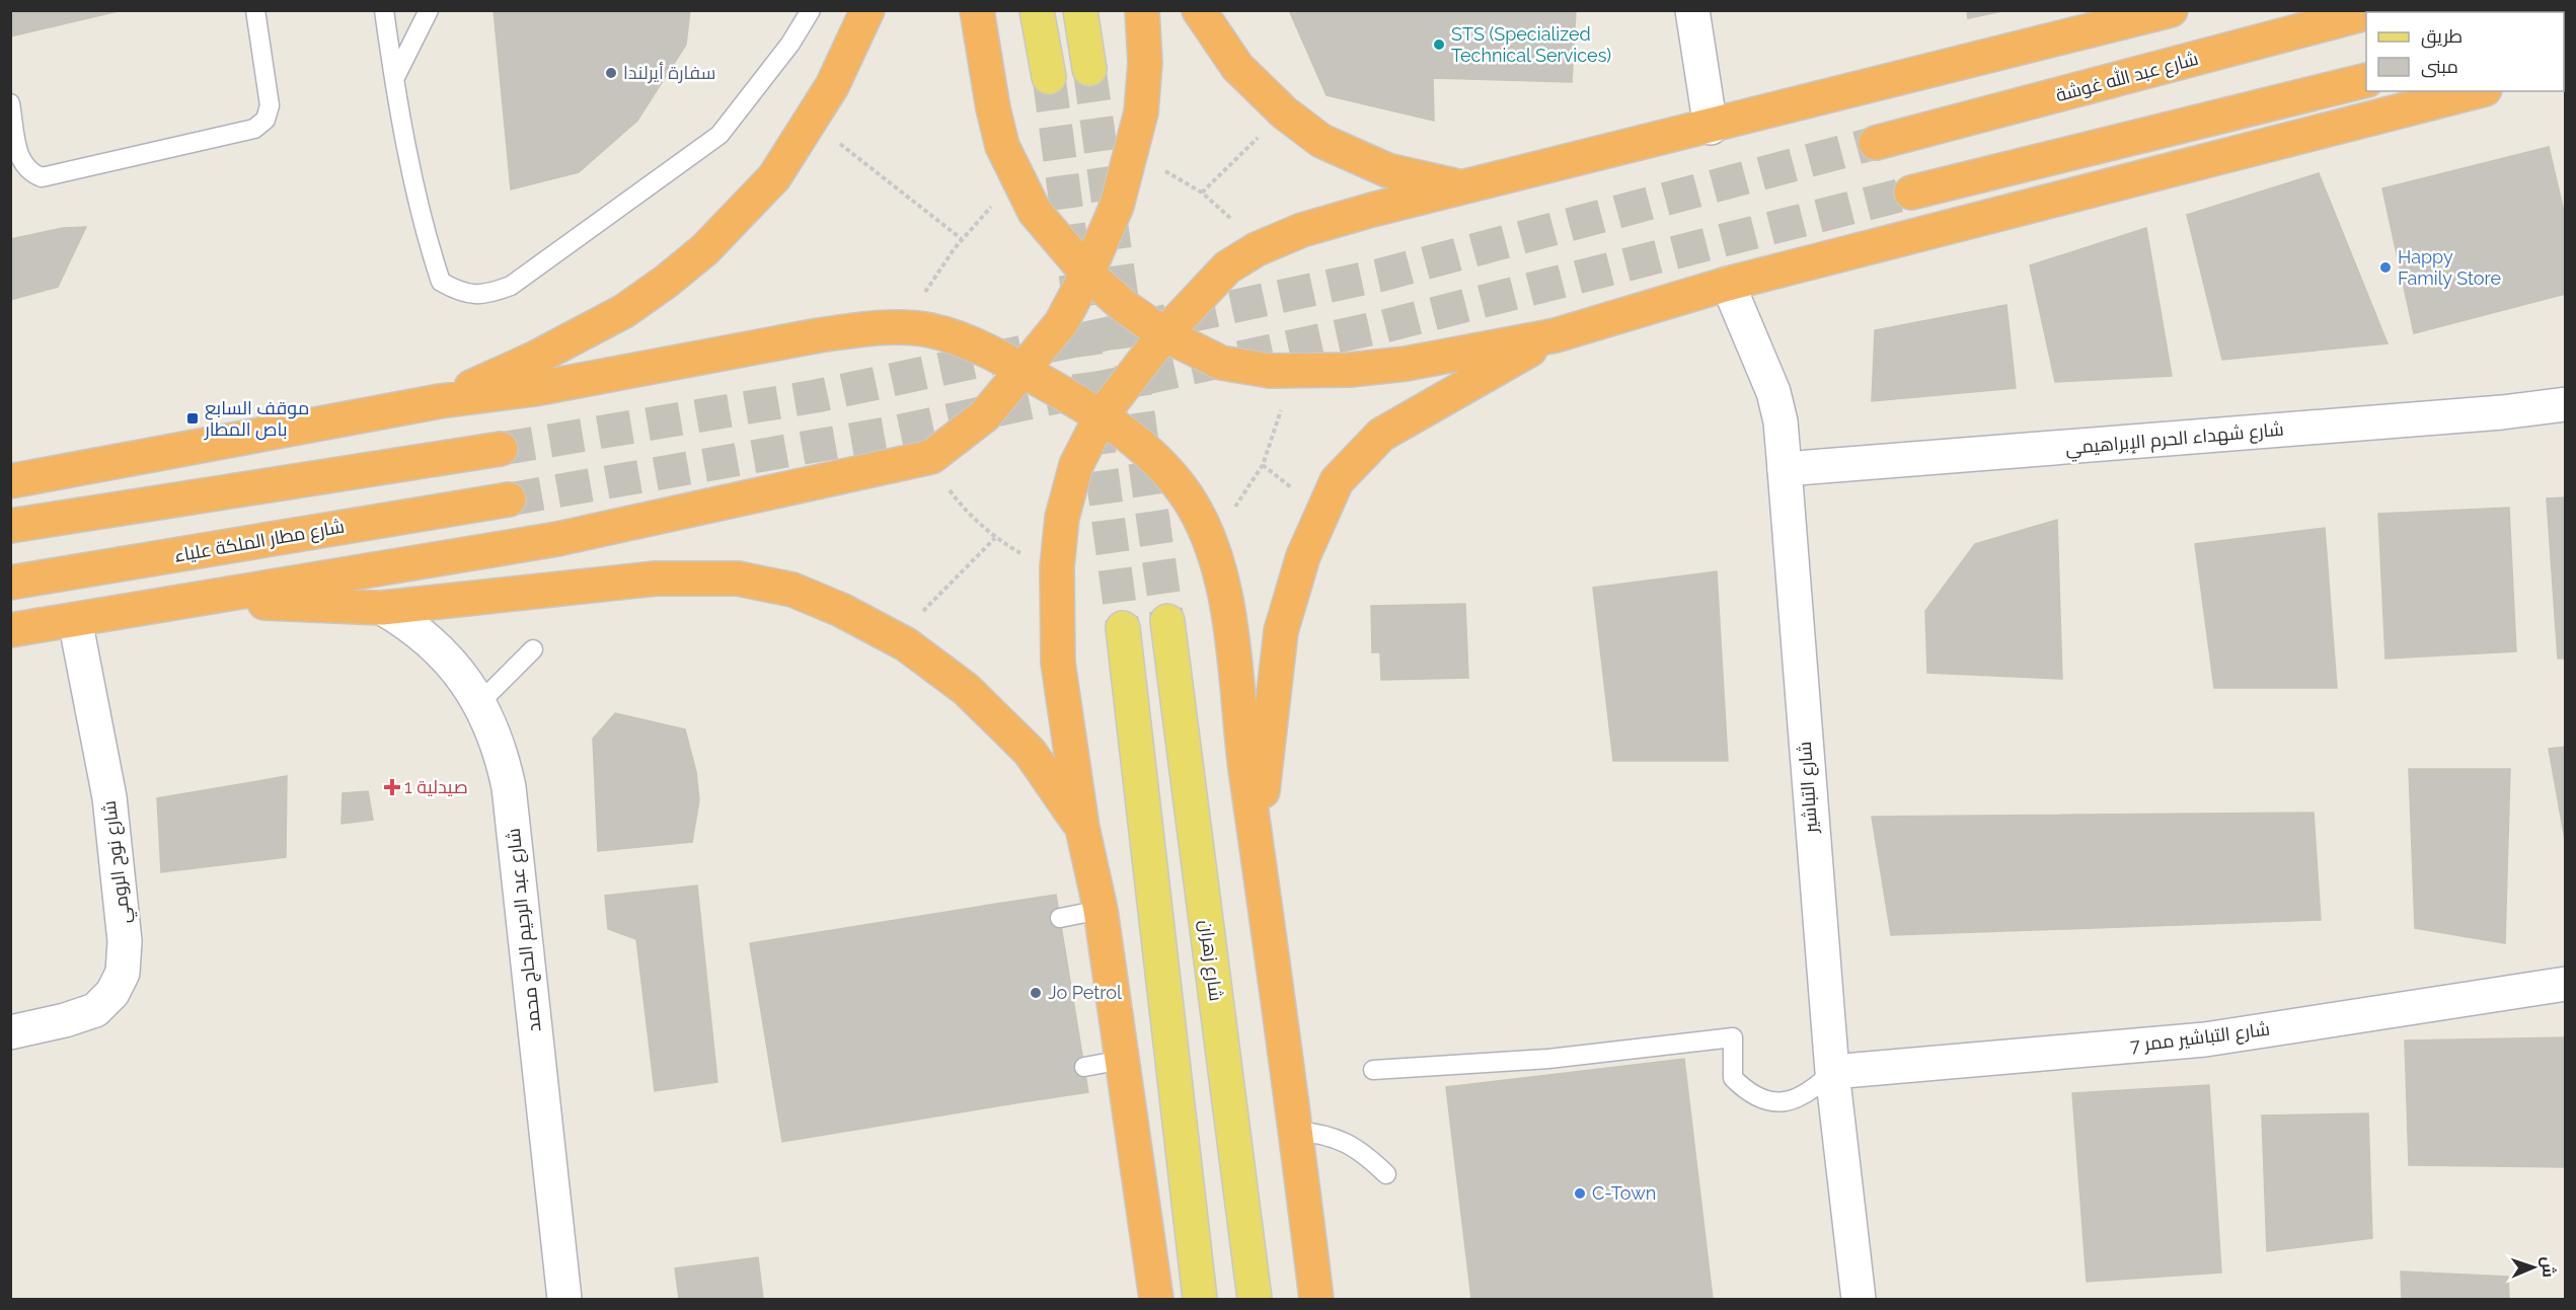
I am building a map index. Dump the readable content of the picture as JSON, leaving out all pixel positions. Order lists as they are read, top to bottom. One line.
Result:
{"streets":{"highway":["شارع عبد الله غوشة","شارع مطار الملكة علياء"],"main road":["شارع زهران"],"street":["شارع شهداء الحرم الإبراهيمي","شارع التباشير","شارع نوح الرومي","شارع عبد الرحيم الحاج محمد","شارع التباشير ممر 7"]},"crossings":[["شارع شهداء الحرم الإبراهيمي","شارع التباشير"],["شارع التباشير","شارع التباشير ممر 7"]],"places":{"other":["STS (Specialized Technical Services)","سفارة أيرلندا","Happy Family Store","Jo Petrol","C-Town"],"transit":["موقف السابع باص المطار"],"health":["صيدلية 1"]},"legend":["طريق","مبنى"],"north":"right"}
